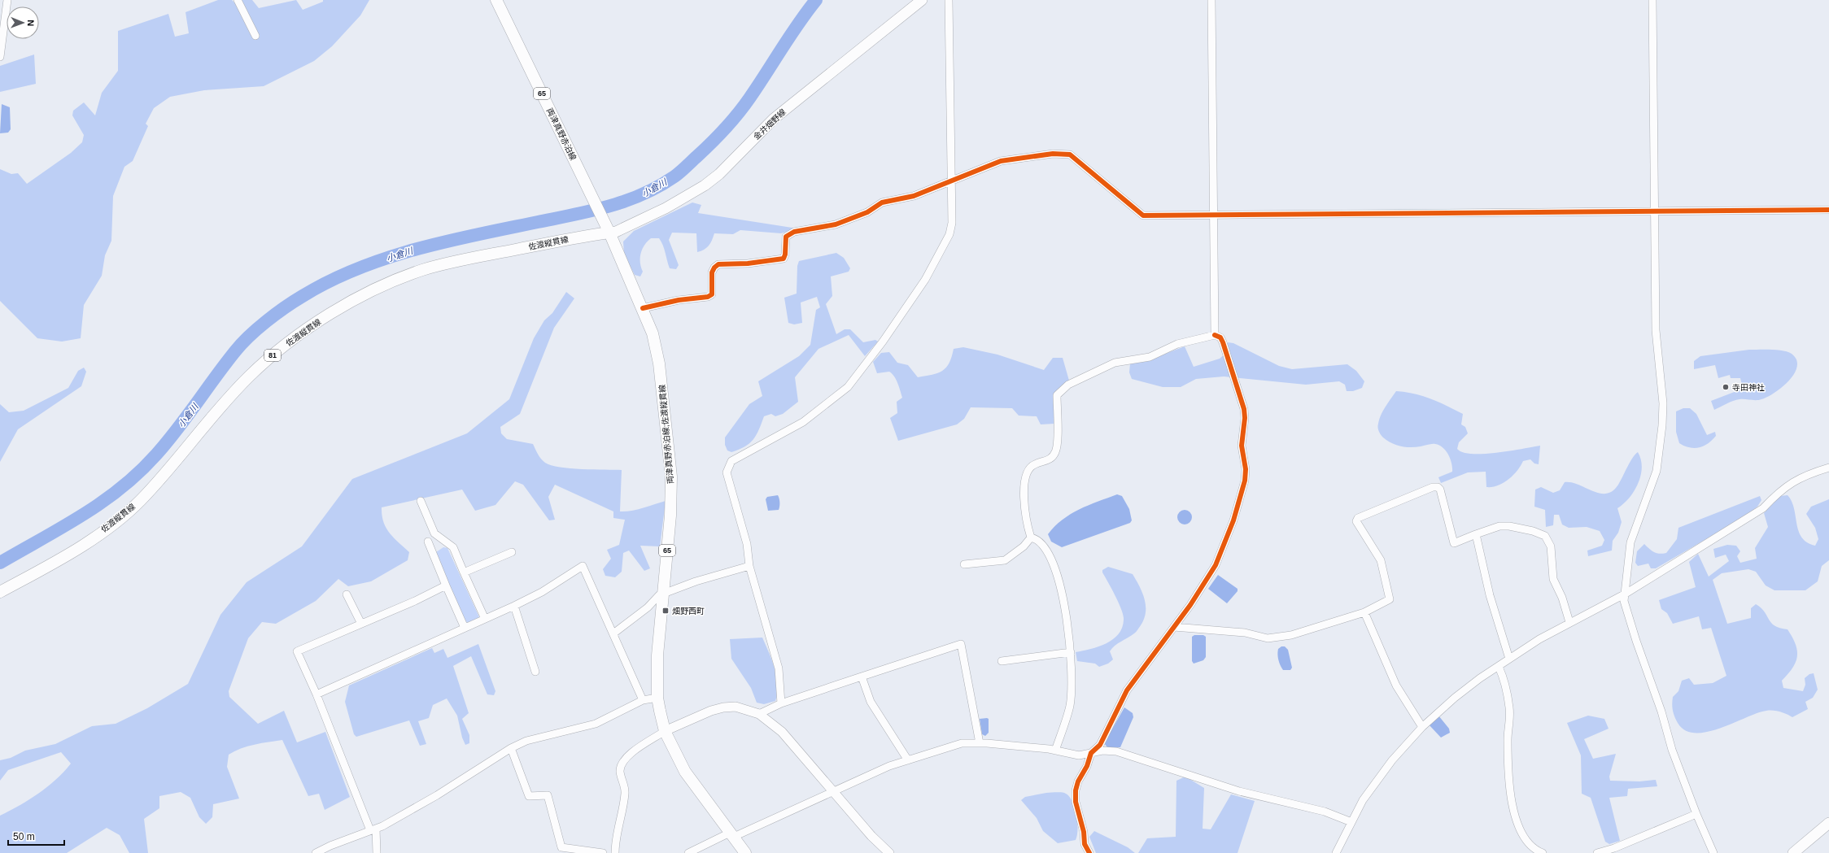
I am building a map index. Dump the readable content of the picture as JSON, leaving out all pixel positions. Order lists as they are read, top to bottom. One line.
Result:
{"streets":{"main road":["65","金井畑野線","両津真野赤泊線","佐渡縦貫線","81","両津真野赤泊線;佐渡縦貫線"]},"crossings":[["金井畑野線","両津真野赤泊線"],["金井畑野線","佐渡縦貫線"],["金井畑野線","両津真野赤泊線;佐渡縦貫線"],["両津真野赤泊線","佐渡縦貫線"],["両津真野赤泊線","両津真野赤泊線;佐渡縦貫線"],["佐渡縦貫線","両津真野赤泊線;佐渡縦貫線"]],"water":["小倉川"],"places":{"other":["寺田神社"],"transit":["畑野西町"]},"scale_bar":"50 m","north":"right"}
